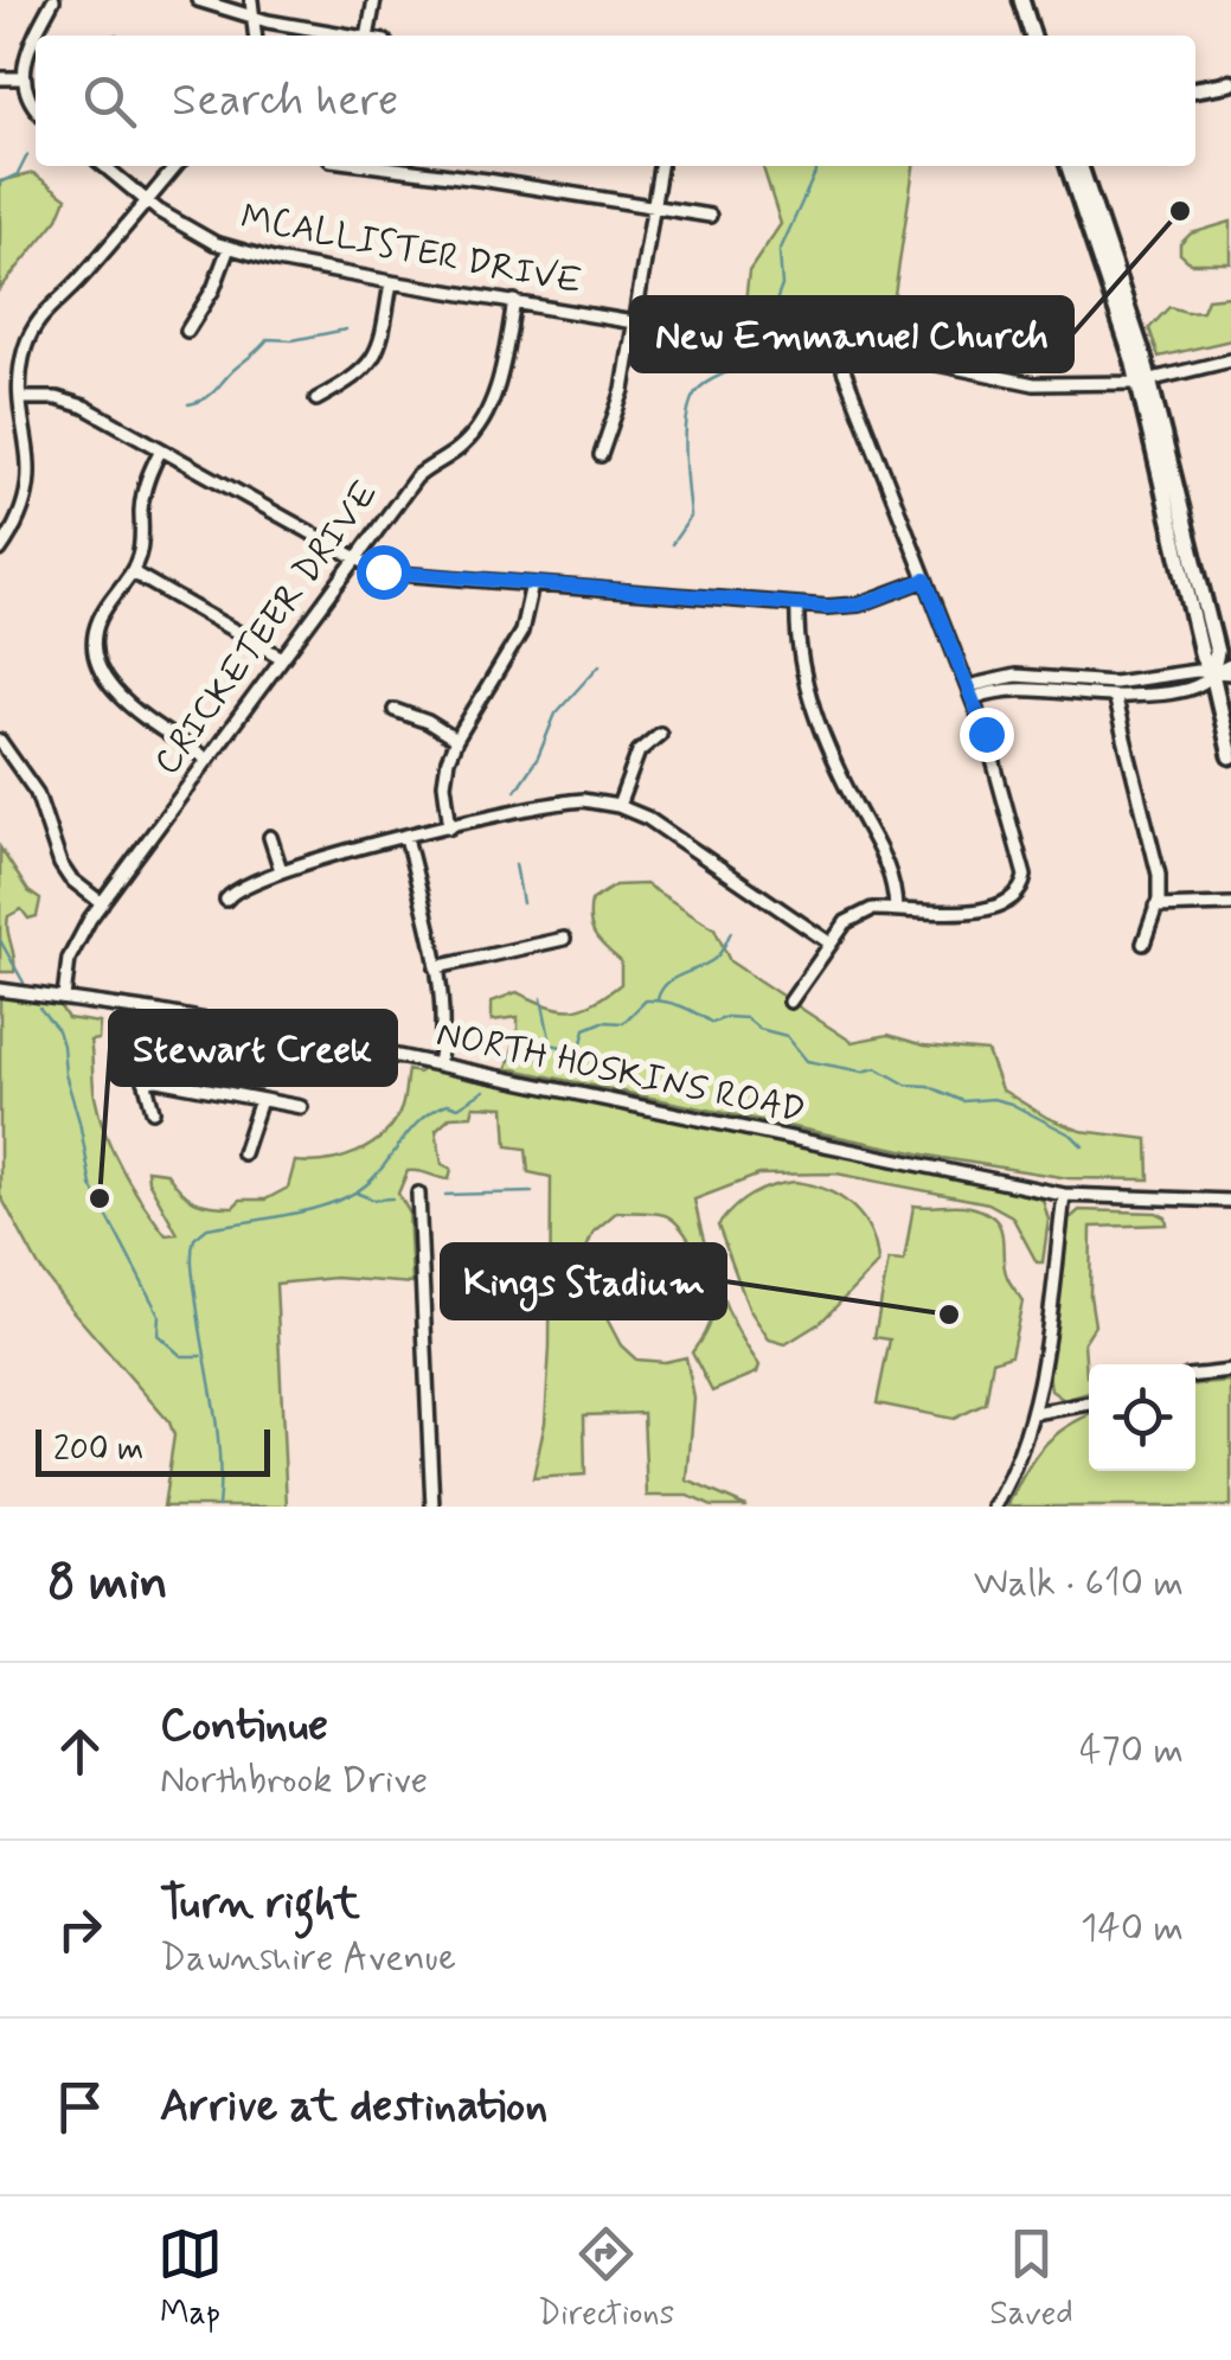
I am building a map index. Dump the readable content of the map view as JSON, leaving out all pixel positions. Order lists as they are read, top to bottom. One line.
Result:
{"streets":{"street":["MCALLISTER DRIVE","CRICKETEER DRIVE","NORTH HOSKINS ROAD"]},"crossings":[["MCALLISTER DRIVE","CRICKETEER DRIVE"],["CRICKETEER DRIVE","NORTH HOSKINS ROAD"]],"places":["New Emmanuel Church","Stewart Creek","Kings Stadium"],"scale_bar":"200 m","page":{"search":"Search here","scale":"200 m","heading":["8 min","Walk · 610 m"],"list":[["Continue","Northbrook Drive","470 m"],["Turn right","Dawnshire Avenue","140 m"],"Arrive at destination"],"nav":["Map","Directions","Saved"]}}
